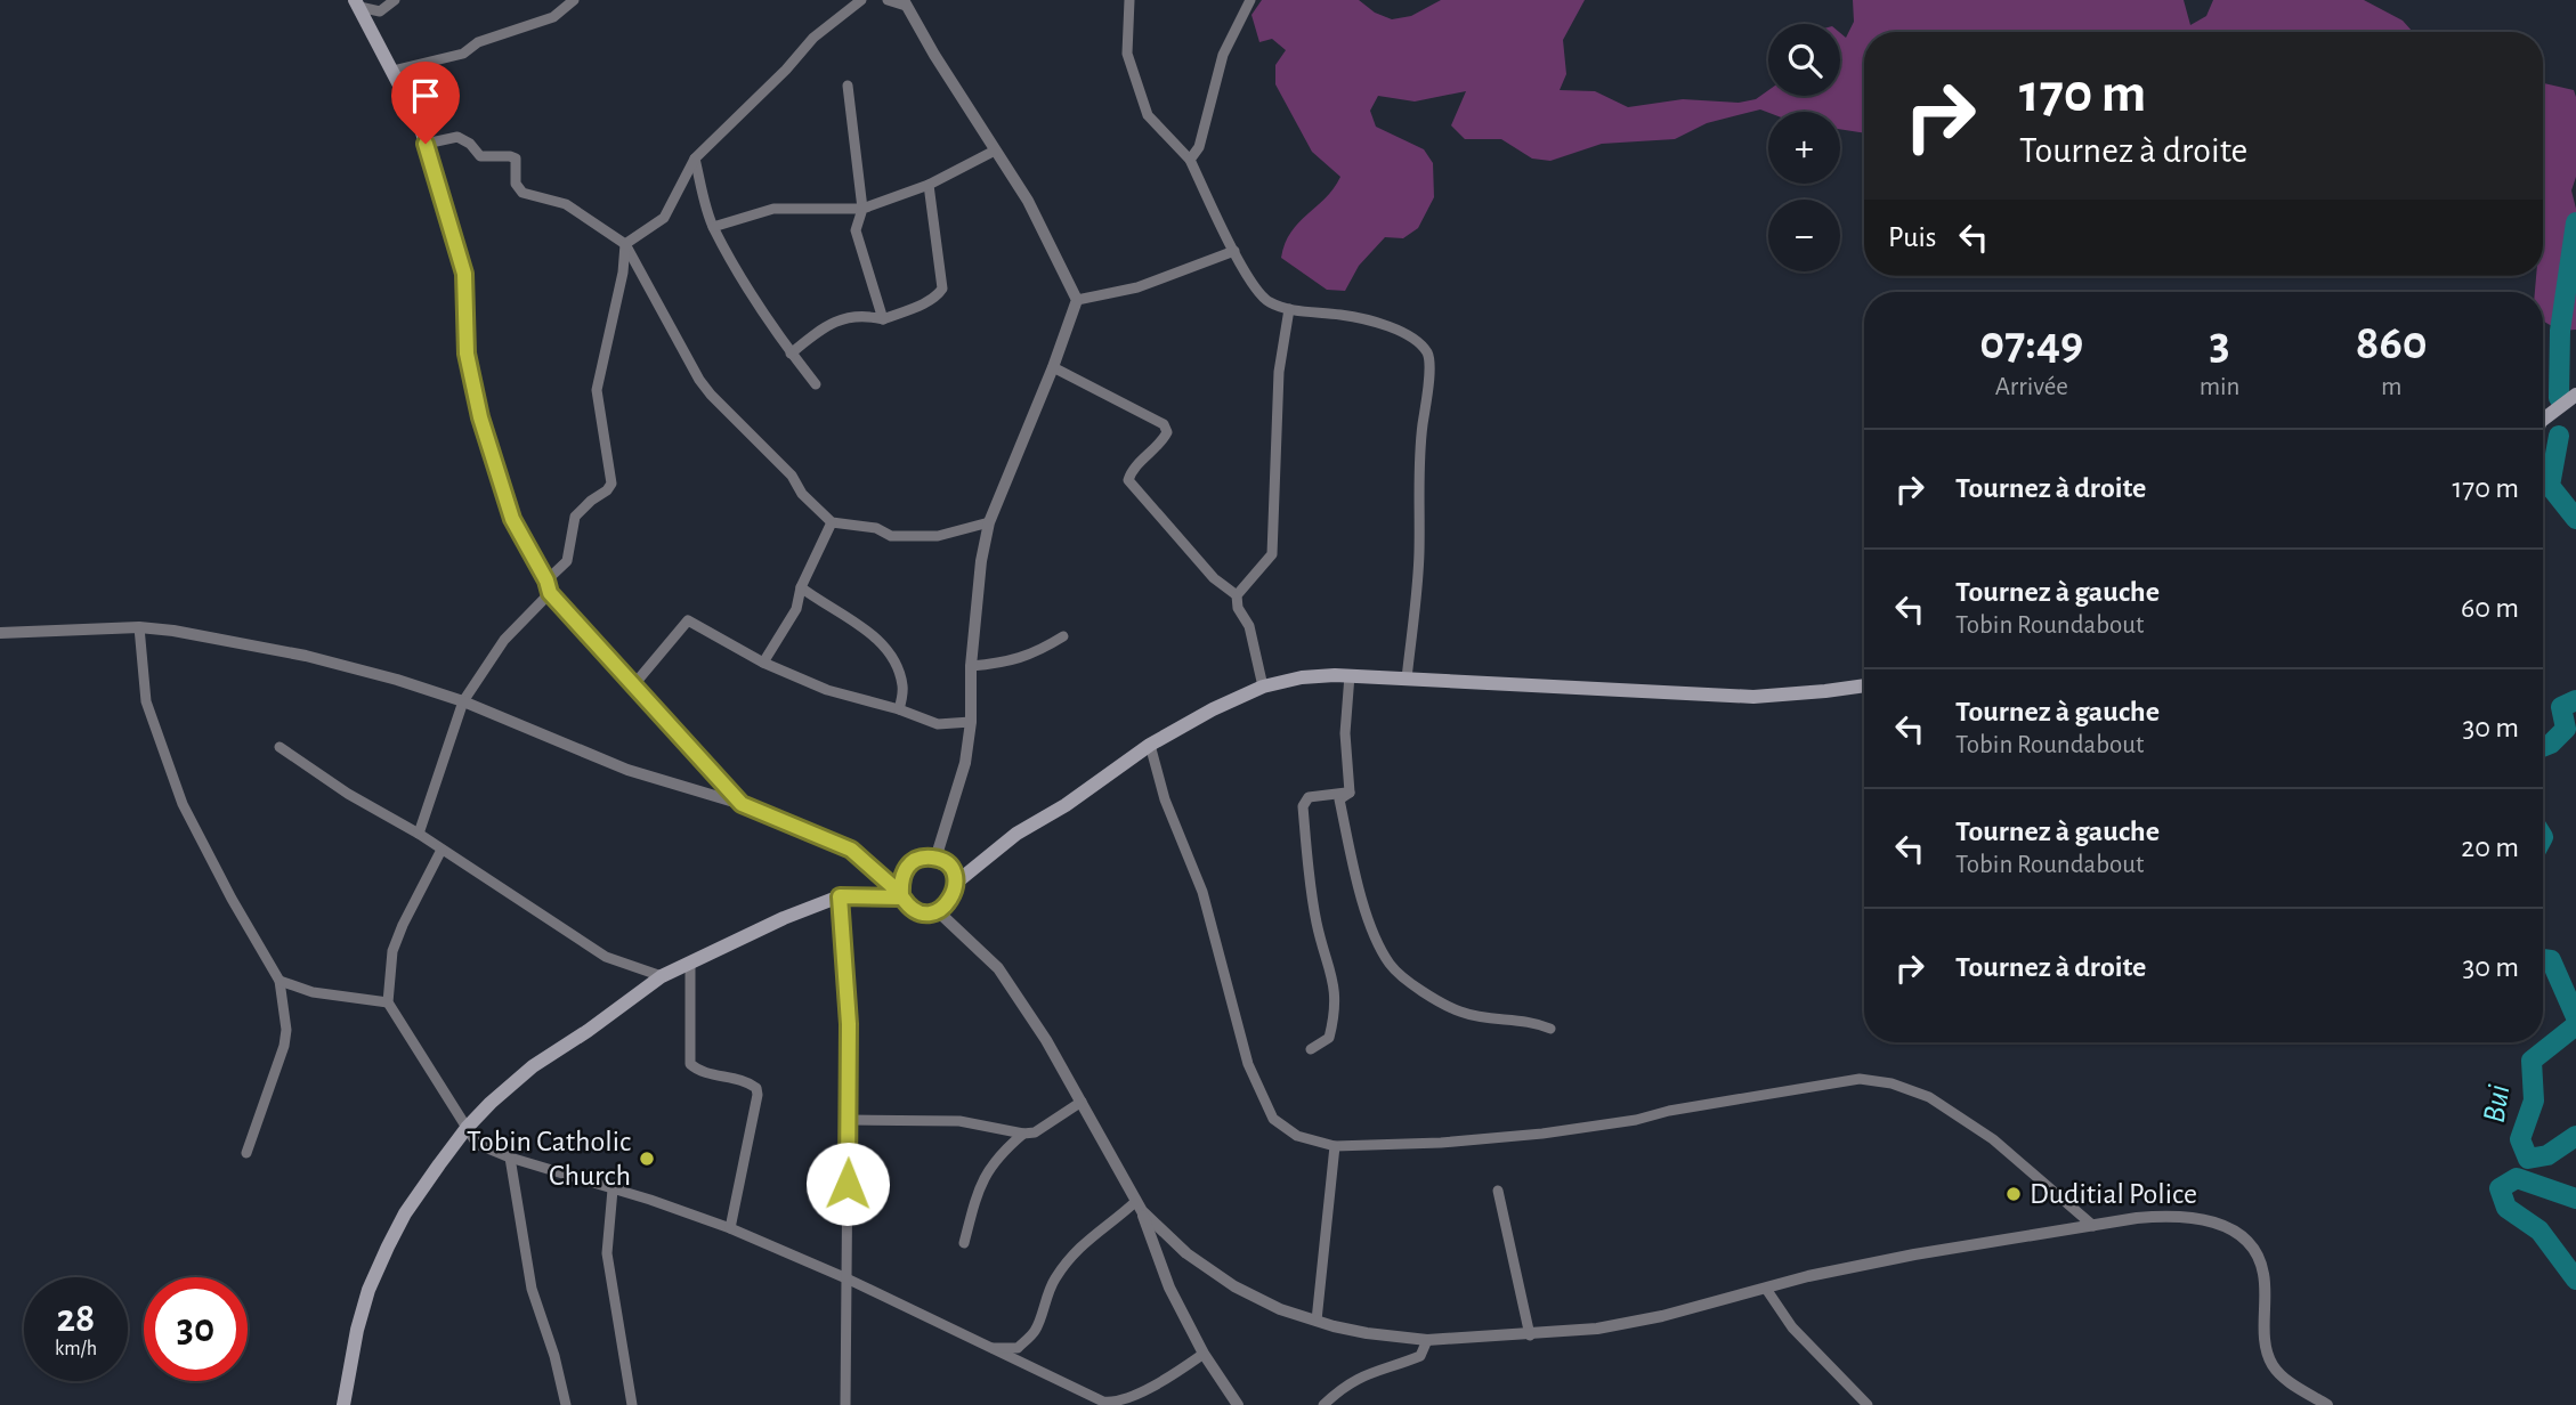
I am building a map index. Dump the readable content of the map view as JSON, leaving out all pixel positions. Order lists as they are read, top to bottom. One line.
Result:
{"water":["Bui"],"places":["Tobin Catholic Church","Duditial Police"],"page":{"map_buttons":["+","−"],"turn":["170 m","Tournez à droite"],"then":"Puis","eta":["07:49","Arrivée","3","min","860","m"],"list":[{"name":"Tournez à droite","value":"170 m"},{"name":"Tournez à gauche","note":"Tobin Roundabout","value":"60 m"},{"name":"Tournez à gauche","note":"Tobin Roundabout","value":"30 m"},{"name":"Tournez à gauche","note":"Tobin Roundabout","value":"20 m"},{"name":"Tournez à droite","value":"30 m"}],"speed":"28 km/h","limit":"30"}}
